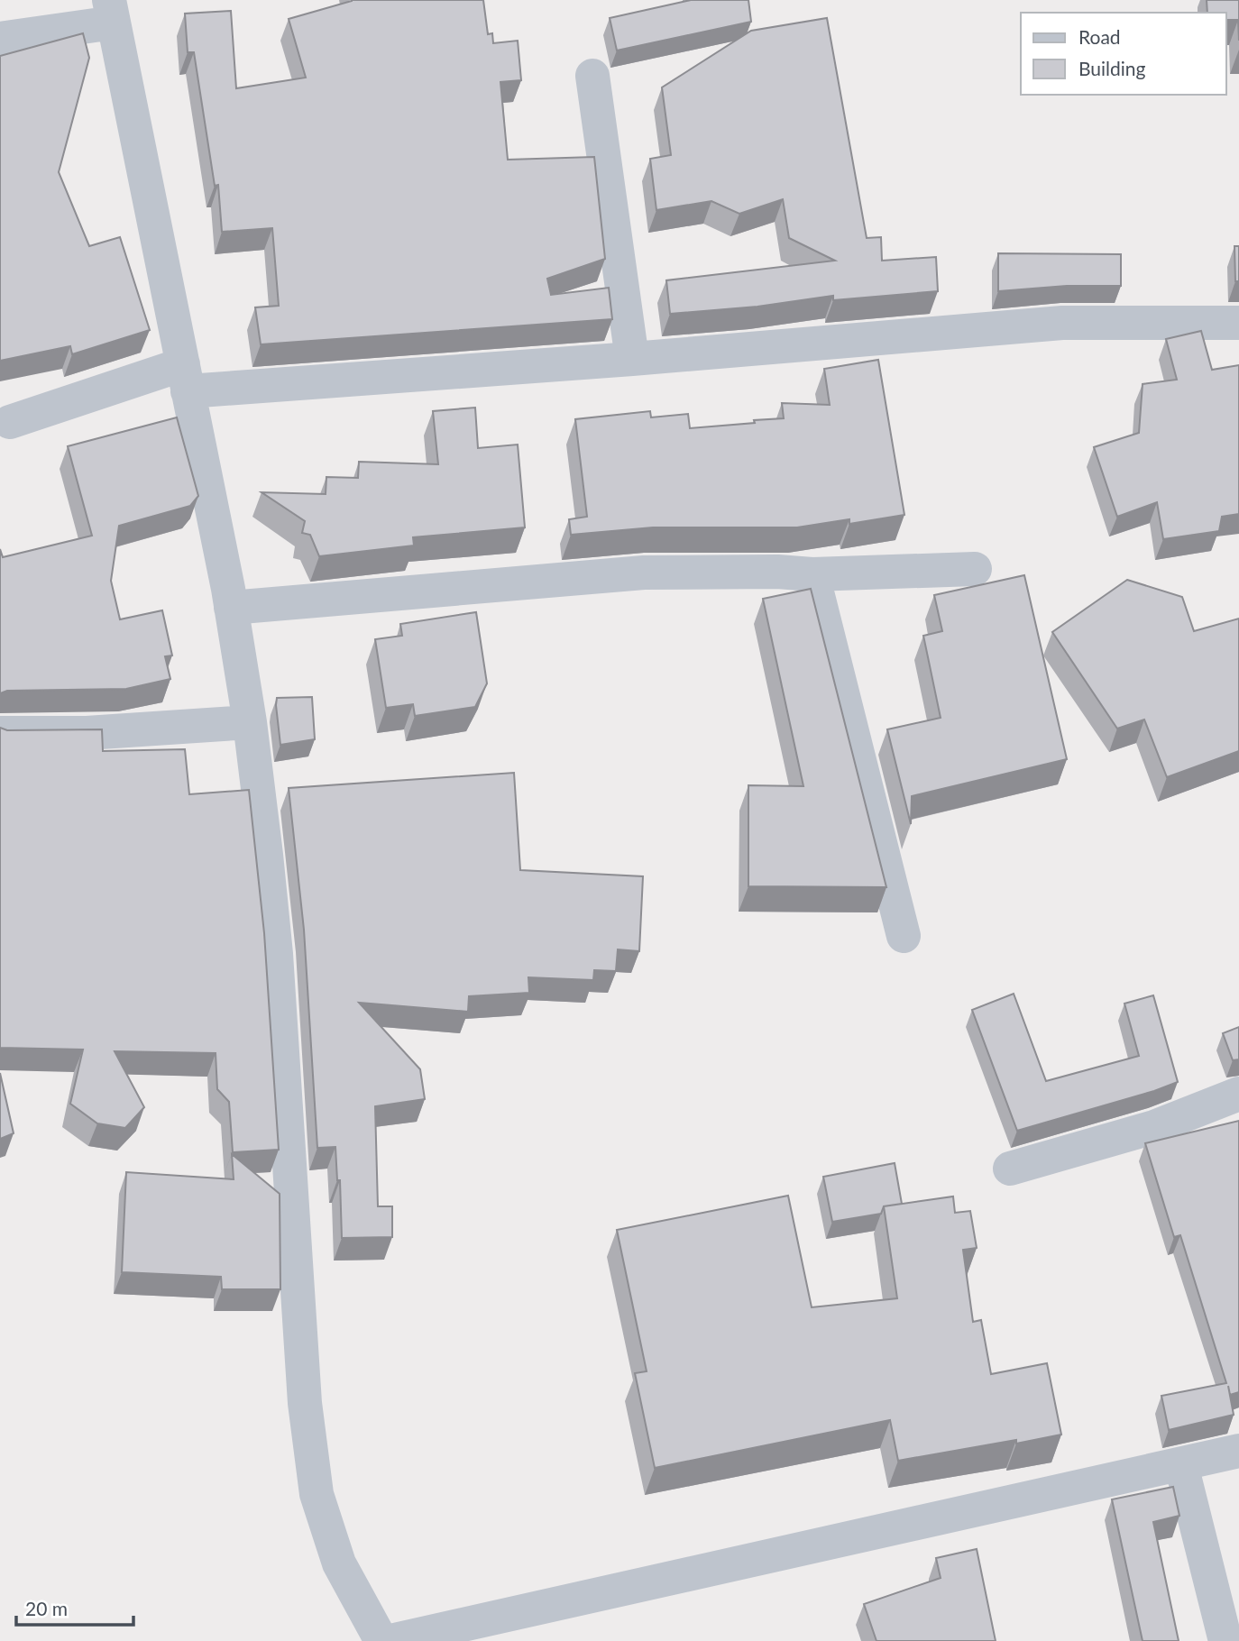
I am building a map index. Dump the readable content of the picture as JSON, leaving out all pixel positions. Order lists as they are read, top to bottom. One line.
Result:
{"legend":["Road","Building"],"scale_bar":"20 m"}
